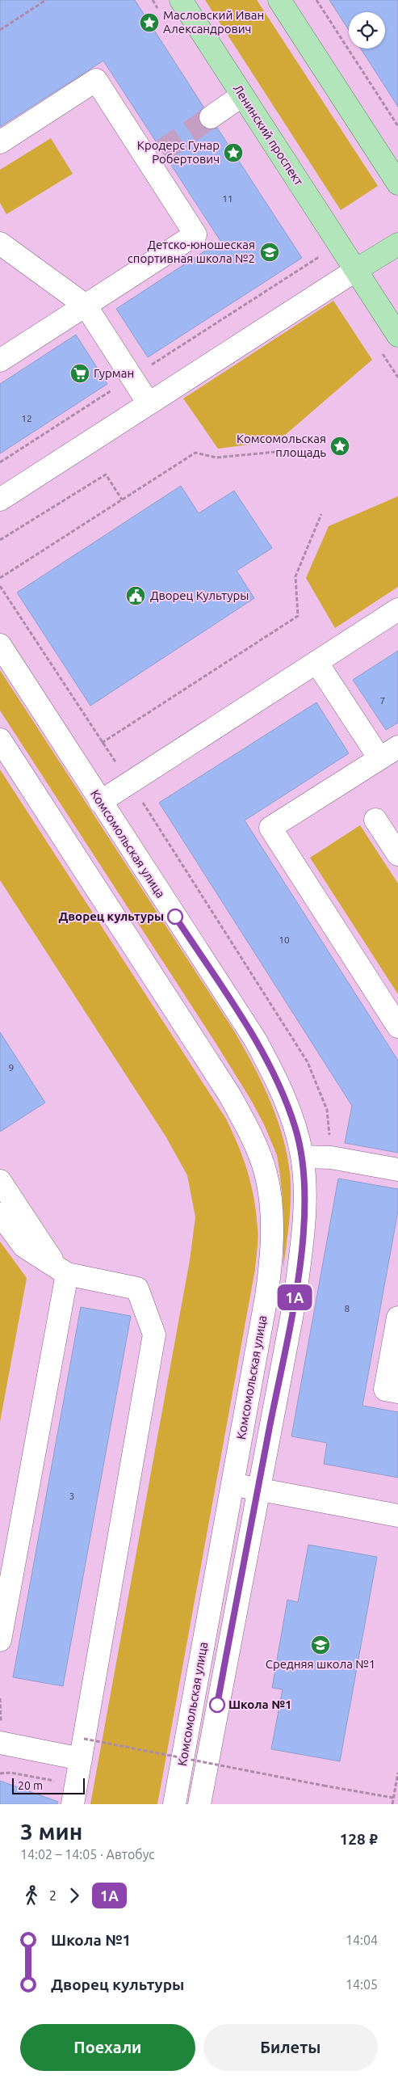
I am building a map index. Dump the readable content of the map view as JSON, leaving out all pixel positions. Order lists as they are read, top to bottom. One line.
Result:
{"streets":{"main road":["Ленинский проспект"],"street":["Комсомольская улица"]},"places":{"place":["Масловский Иван Александрович","Кродерс Гунар Робертович","Комсомольская площадь"],"school or university":["Детско-юношеская спортивная школа №2","Средняя школа №1"],"supermarket":["Гурман"],"public building":["Дворец Культуры"],"other":["Дворец культуры","Школа №1"]},"lines":["bus line 1А"],"house_numbers":["11","12","7","10","9","8","3"],"scale_bar":"20 m","page":{"on_map":"1А","scale":"20 m","heading":["3 мин","14:02 – 14:05 · Автобус","128 ₽"],"legs":["2","1А"],"list":[{"name":"Школа №1","value":"14:04"},{"name":"Дворец культуры","value":"14:05"}],"buttons":["Поехали","Билеты"]}}
